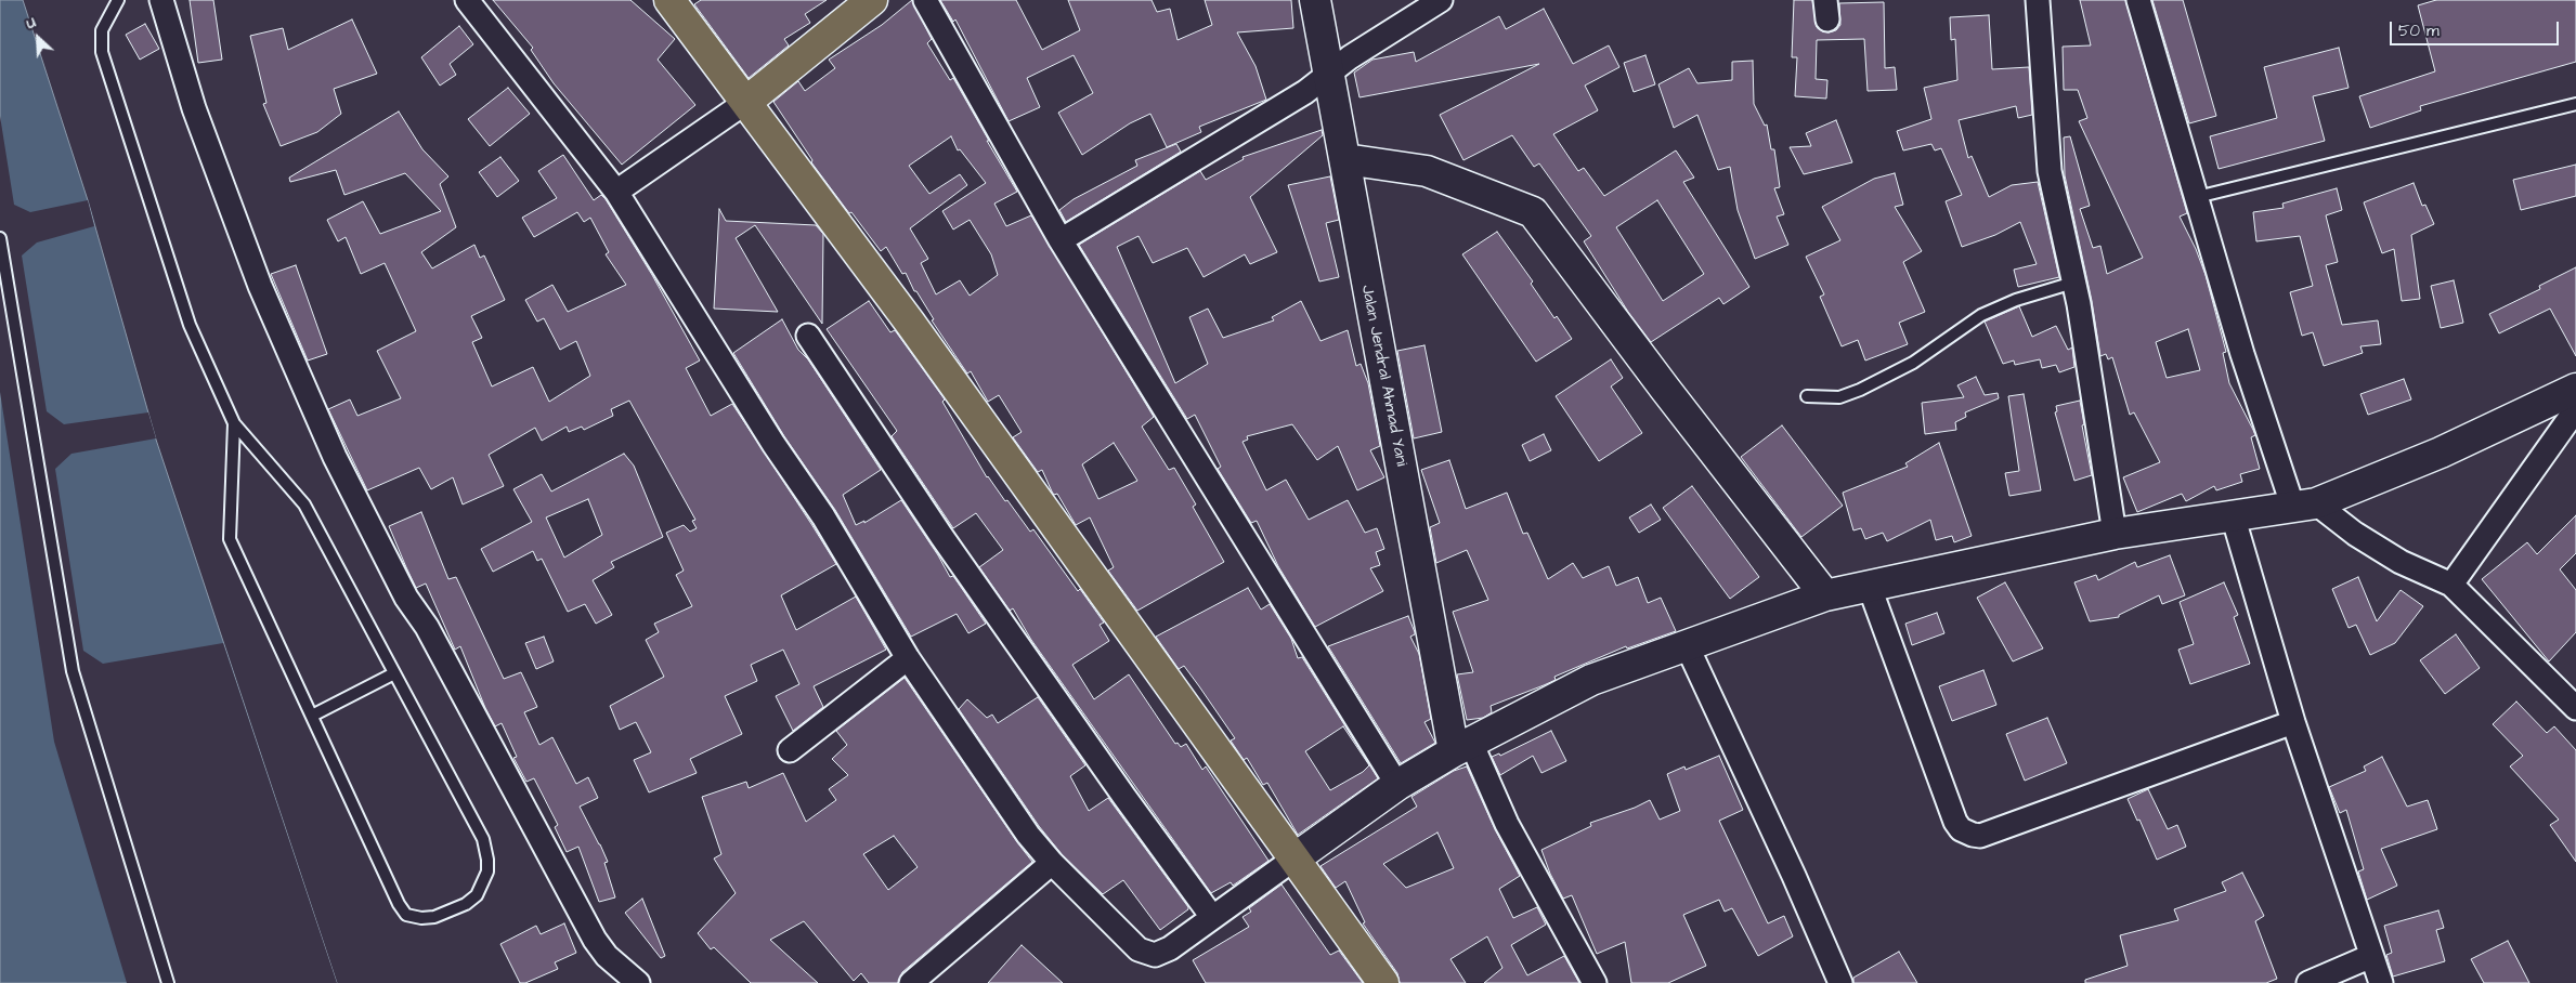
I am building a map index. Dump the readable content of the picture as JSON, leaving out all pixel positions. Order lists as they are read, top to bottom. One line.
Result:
{"streets":{"street":["Jalan Jendral Ahmad Yani"]},"scale_bar":"50 m","north":"top left"}
